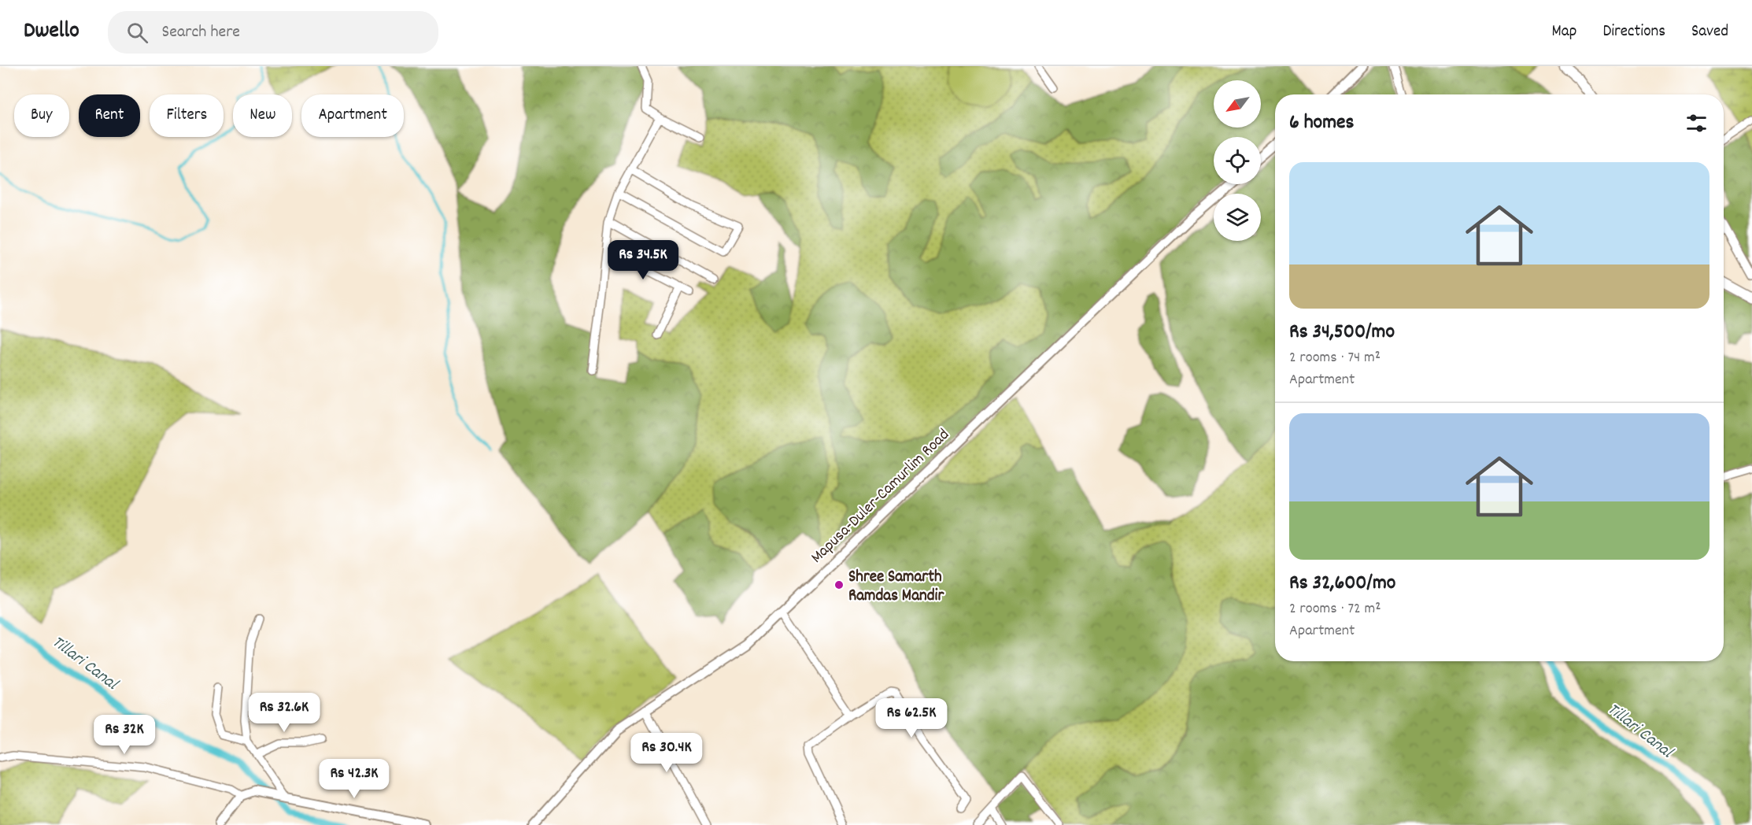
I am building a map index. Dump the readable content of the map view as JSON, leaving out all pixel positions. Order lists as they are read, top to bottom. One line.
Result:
{"streets":{"street":["Mapusa-Duler-Camurlim Road"]},"water":["Tillari Canal"],"places":["Shree Samarth Ramdas Mandir"],"north":"bottom left","page":{"header":"Dwello","search":"Search here","nav":["Map","Directions","Saved"],"chip":["Buy","Rent","Filters","New","Apartment"],"heading":"6 homes","list":[{"name":"Rs 34,500/mo","note":"2 rooms · 74 m² · Apartment"},{"name":"Rs 32,600/mo","note":"2 rooms · 72 m² · Apartment"}],"price":["Rs 34.5K","Rs 32.6K","Rs 62.5K","Rs 32K","Rs 30.4K","Rs 42.3K"]}}
